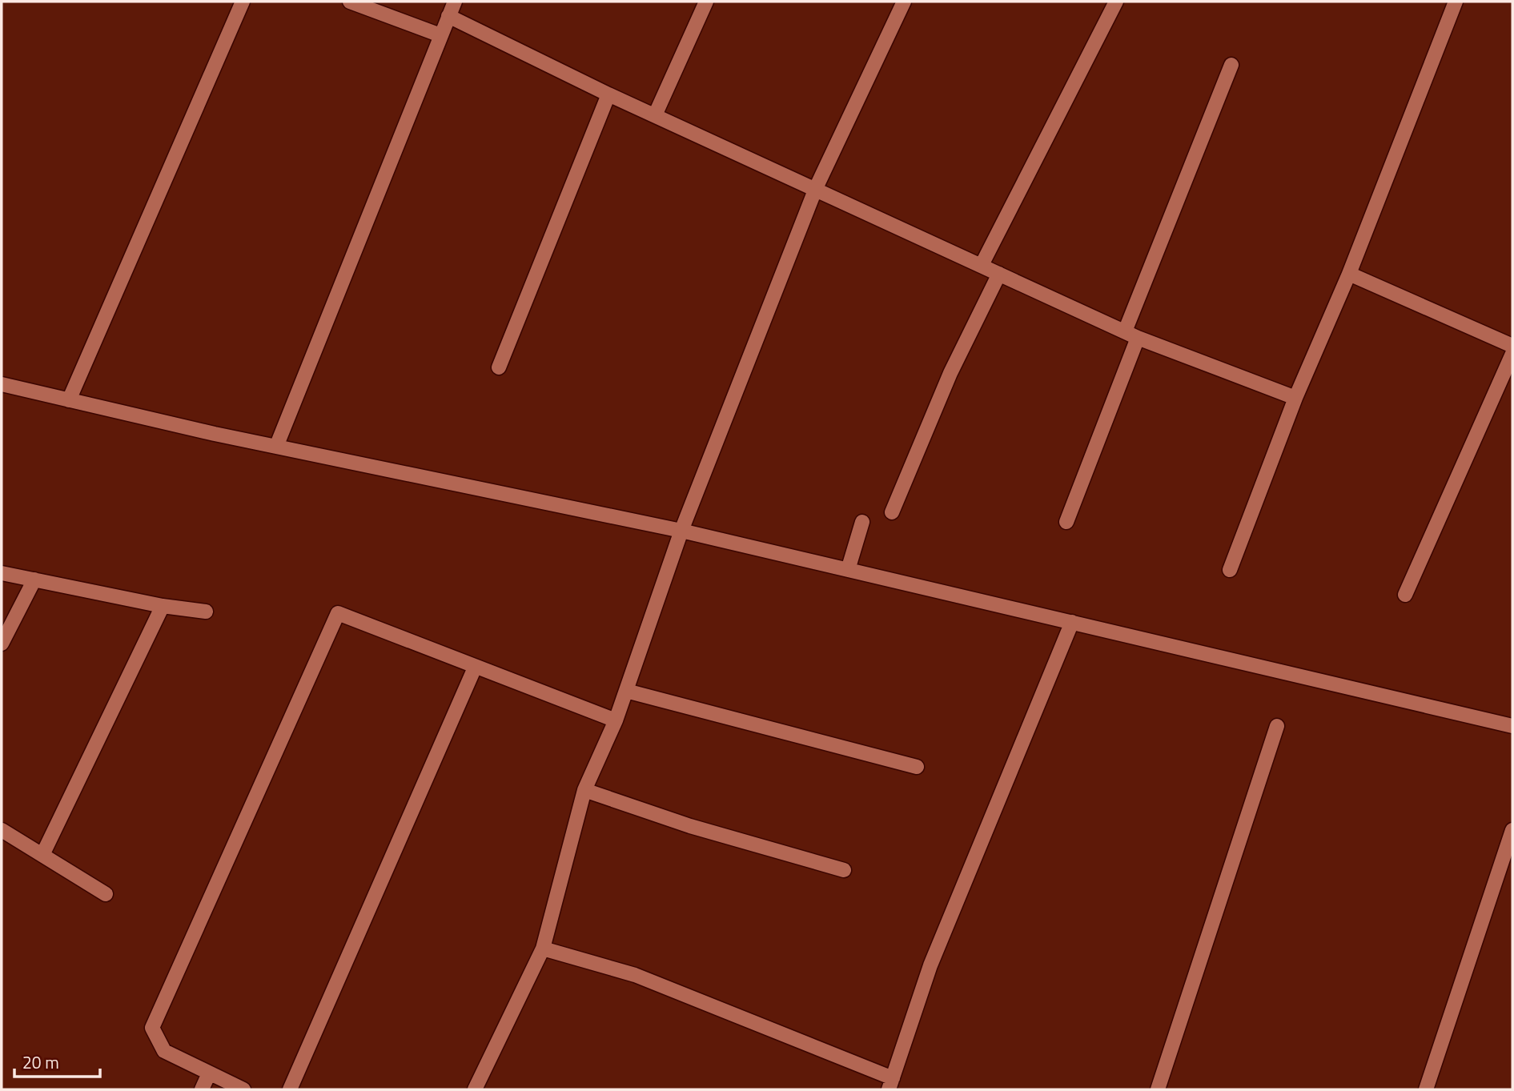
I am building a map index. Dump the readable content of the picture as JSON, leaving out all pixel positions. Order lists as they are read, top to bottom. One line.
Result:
{"scale_bar":"20 m"}
